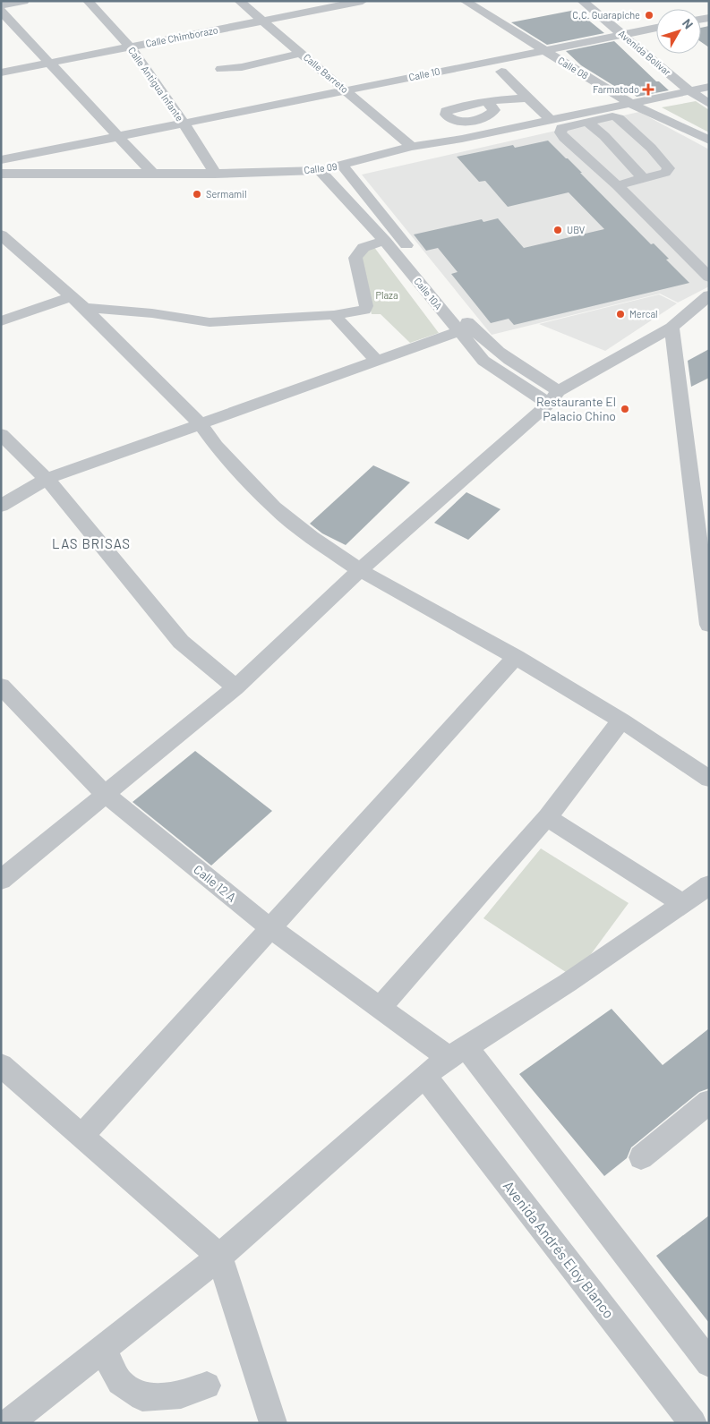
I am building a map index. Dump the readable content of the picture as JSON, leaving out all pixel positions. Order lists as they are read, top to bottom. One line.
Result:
{"streets":{"street":["Calle Chimborazo","Avenida Bolívar","Calle 08","Calle Barreto","Calle 10","Calle Antigua Infante","Calle 09","Calle 10A","Calle 12 A","Avenida Andrés Eloy Blanco"]},"crossings":[["Calle Chimborazo","Calle Barreto"],["Calle Chimborazo","Calle Antigua Infante"],["Avenida Bolívar","Calle 10"],["Avenida Bolívar","Calle 09"],["Calle 08","Calle 10"],["Calle 08","Calle 09"],["Calle Barreto","Calle 10"],["Calle Barreto","Calle 09"],["Calle 10","Calle Antigua Infante"],["Calle Antigua Infante","Calle 09"],["Calle 09","Calle 10A"]],"districts":["LAS BRISAS"],"parks":["Plaza"],"places":{"other":["C.C. Guarapiche","Sermamil","UBV","Mercal","Restaurante El Palacio Chino"],"health":["Farmatodo"]},"north":"top right"}
